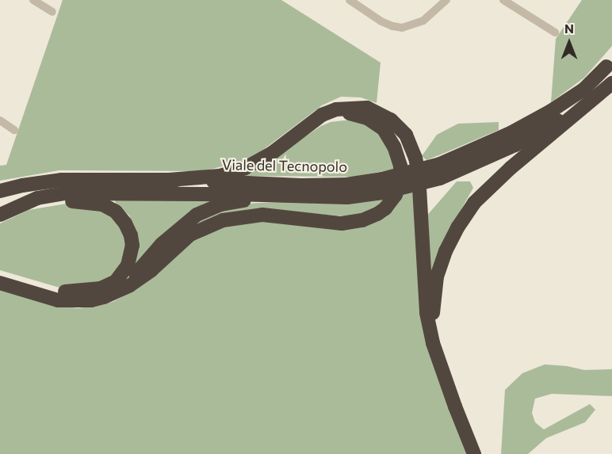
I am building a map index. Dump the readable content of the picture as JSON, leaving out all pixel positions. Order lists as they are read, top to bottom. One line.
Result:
{"streets":{"highway":["Viale del Tecnopolo"]},"north":"top"}
